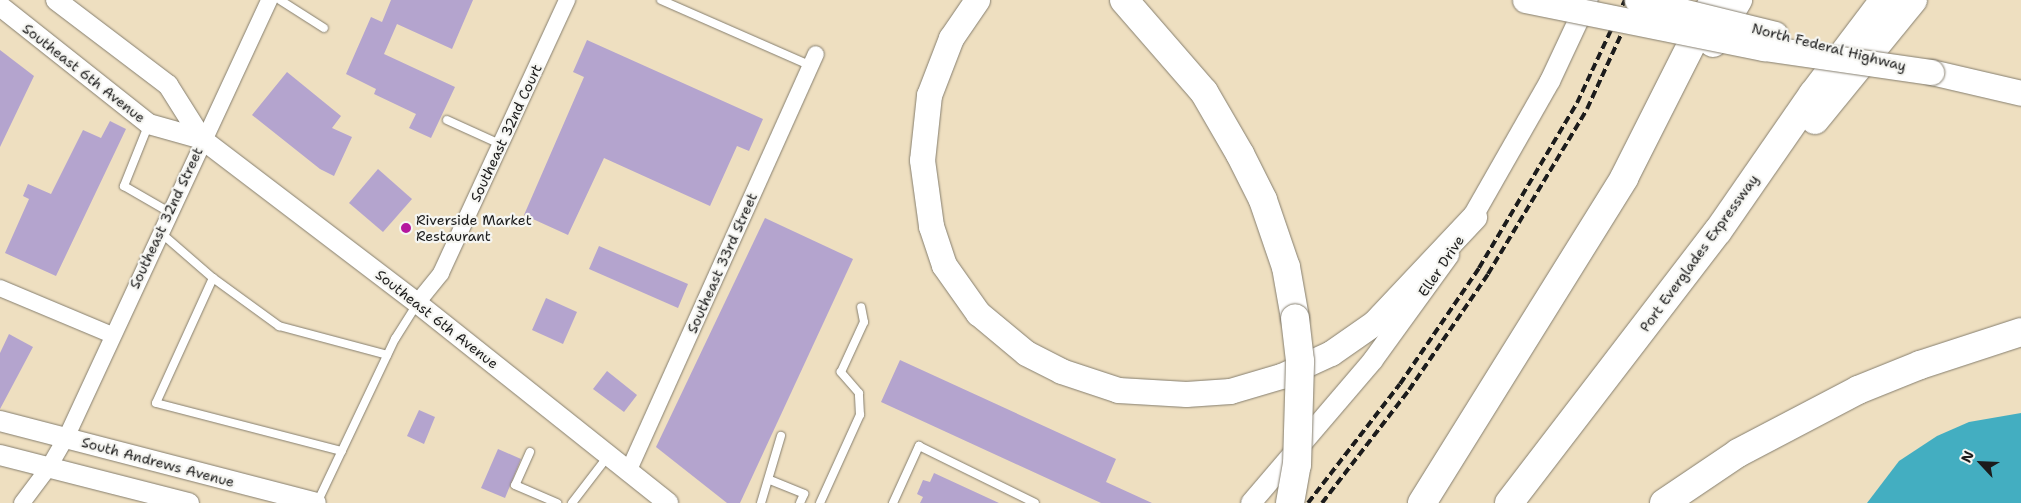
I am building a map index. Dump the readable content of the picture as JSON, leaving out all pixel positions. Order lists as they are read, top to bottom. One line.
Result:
{"streets":{"highway":["Port Everglades Expressway"],"main road":["North Federal Highway"],"street":["Southeast 6th Avenue","Southeast 32nd Court","Southeast 32nd Street","Southeast 33rd Street","Eller Drive","South Andrews Avenue"]},"crossings":[["Southeast 6th Avenue","Southeast 32nd Court"],["Southeast 6th Avenue","Southeast 32nd Street"],["Southeast 6th Avenue","Southeast 33rd Street"],["Southeast 32nd Court","South Andrews Avenue"],["Southeast 32nd Street","South Andrews Avenue"]],"places":["Riverside Market Restaurant"],"north":"top left"}
